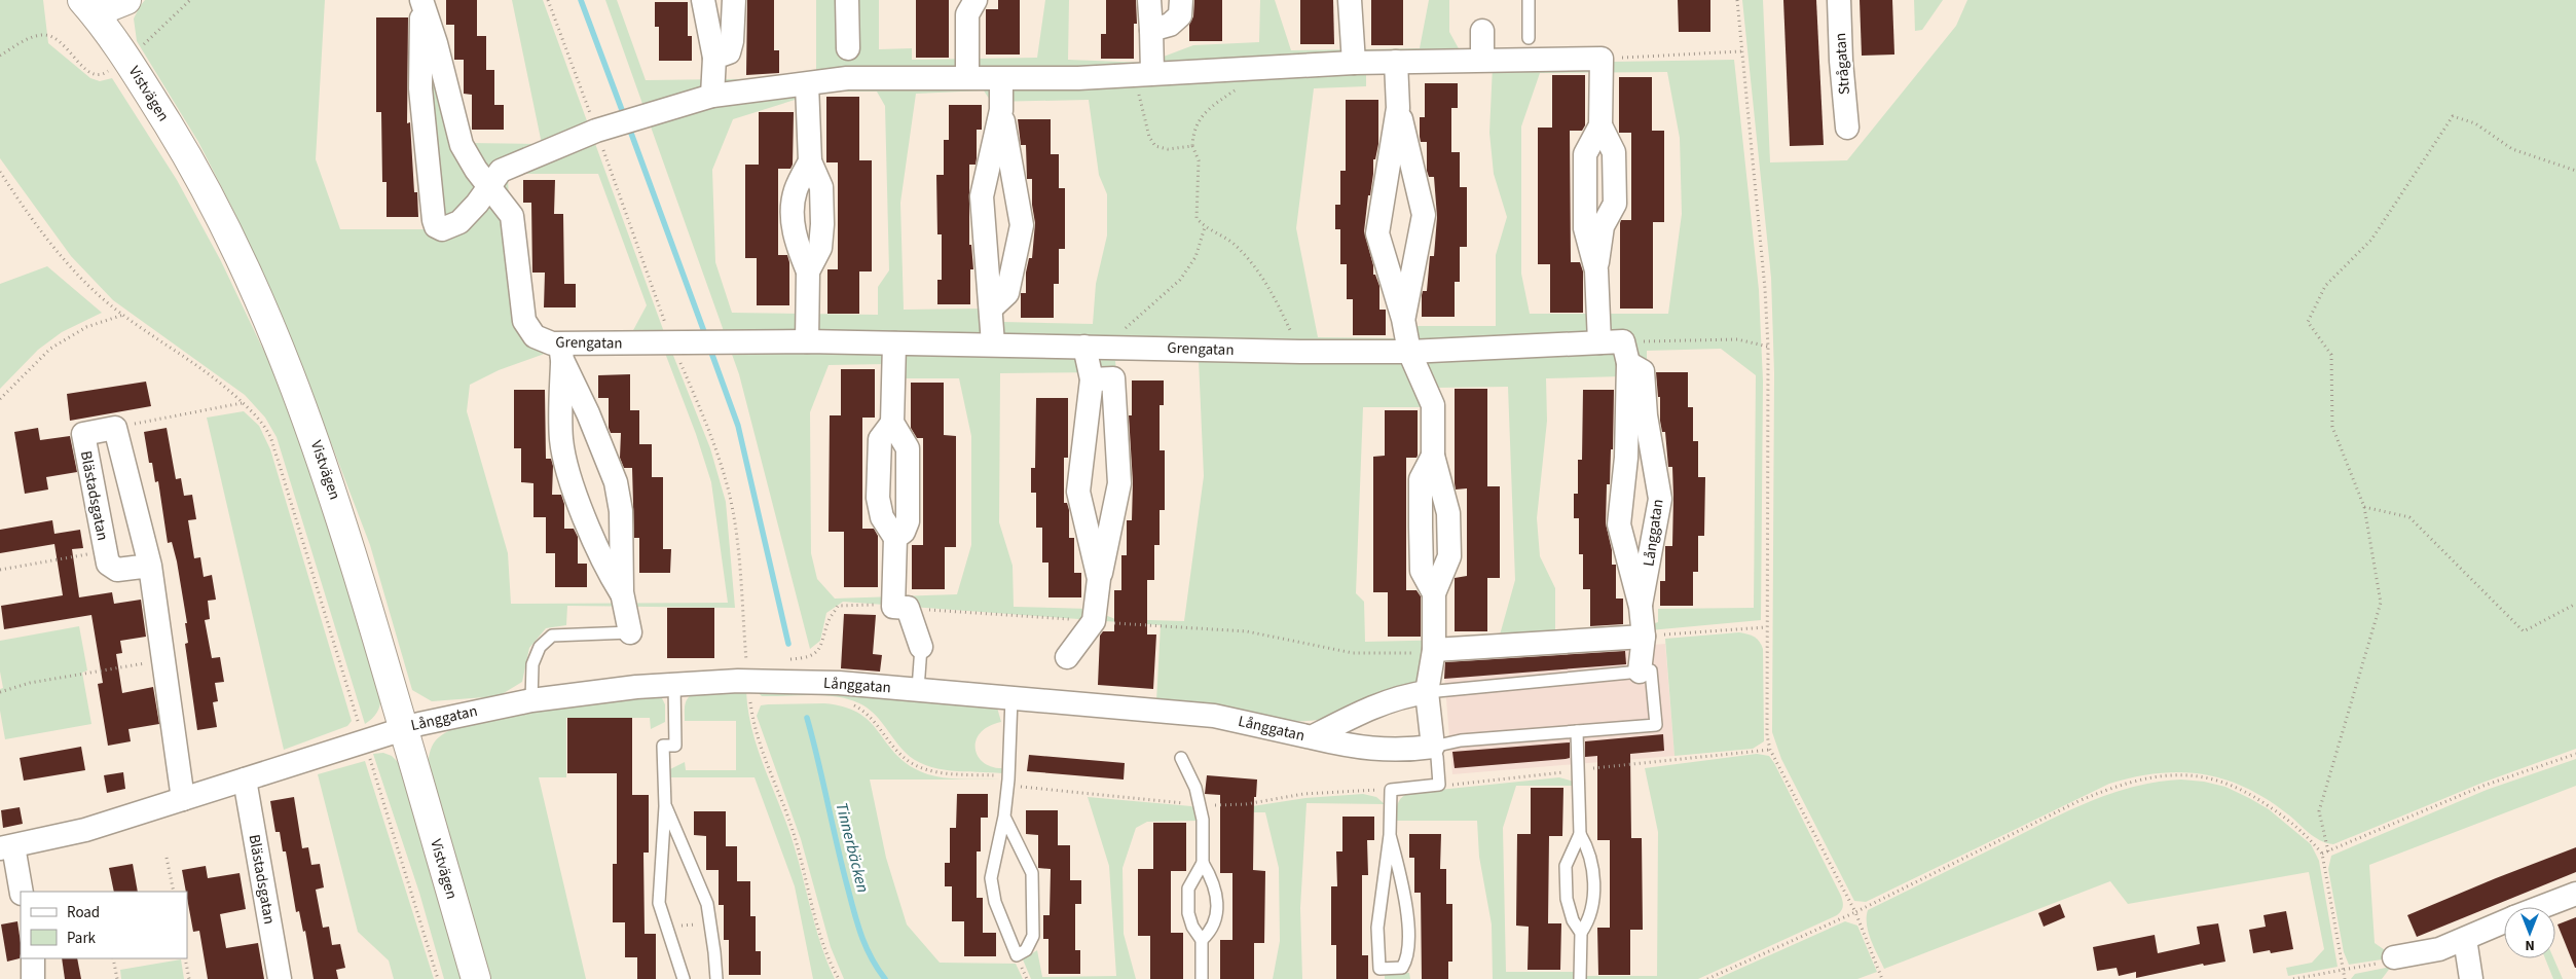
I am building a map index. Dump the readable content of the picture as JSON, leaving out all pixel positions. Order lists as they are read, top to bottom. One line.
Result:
{"streets":{"main road":["Vistvägen"],"street":["Strågatan","Grengatan","Blästadsgatan","Långgatan"]},"crossings":[["Vistvägen","Långgatan"],["Grengatan","Långgatan"]],"water":["Tinnerbäcken"],"legend":["Road","Park"],"north":"bottom"}
